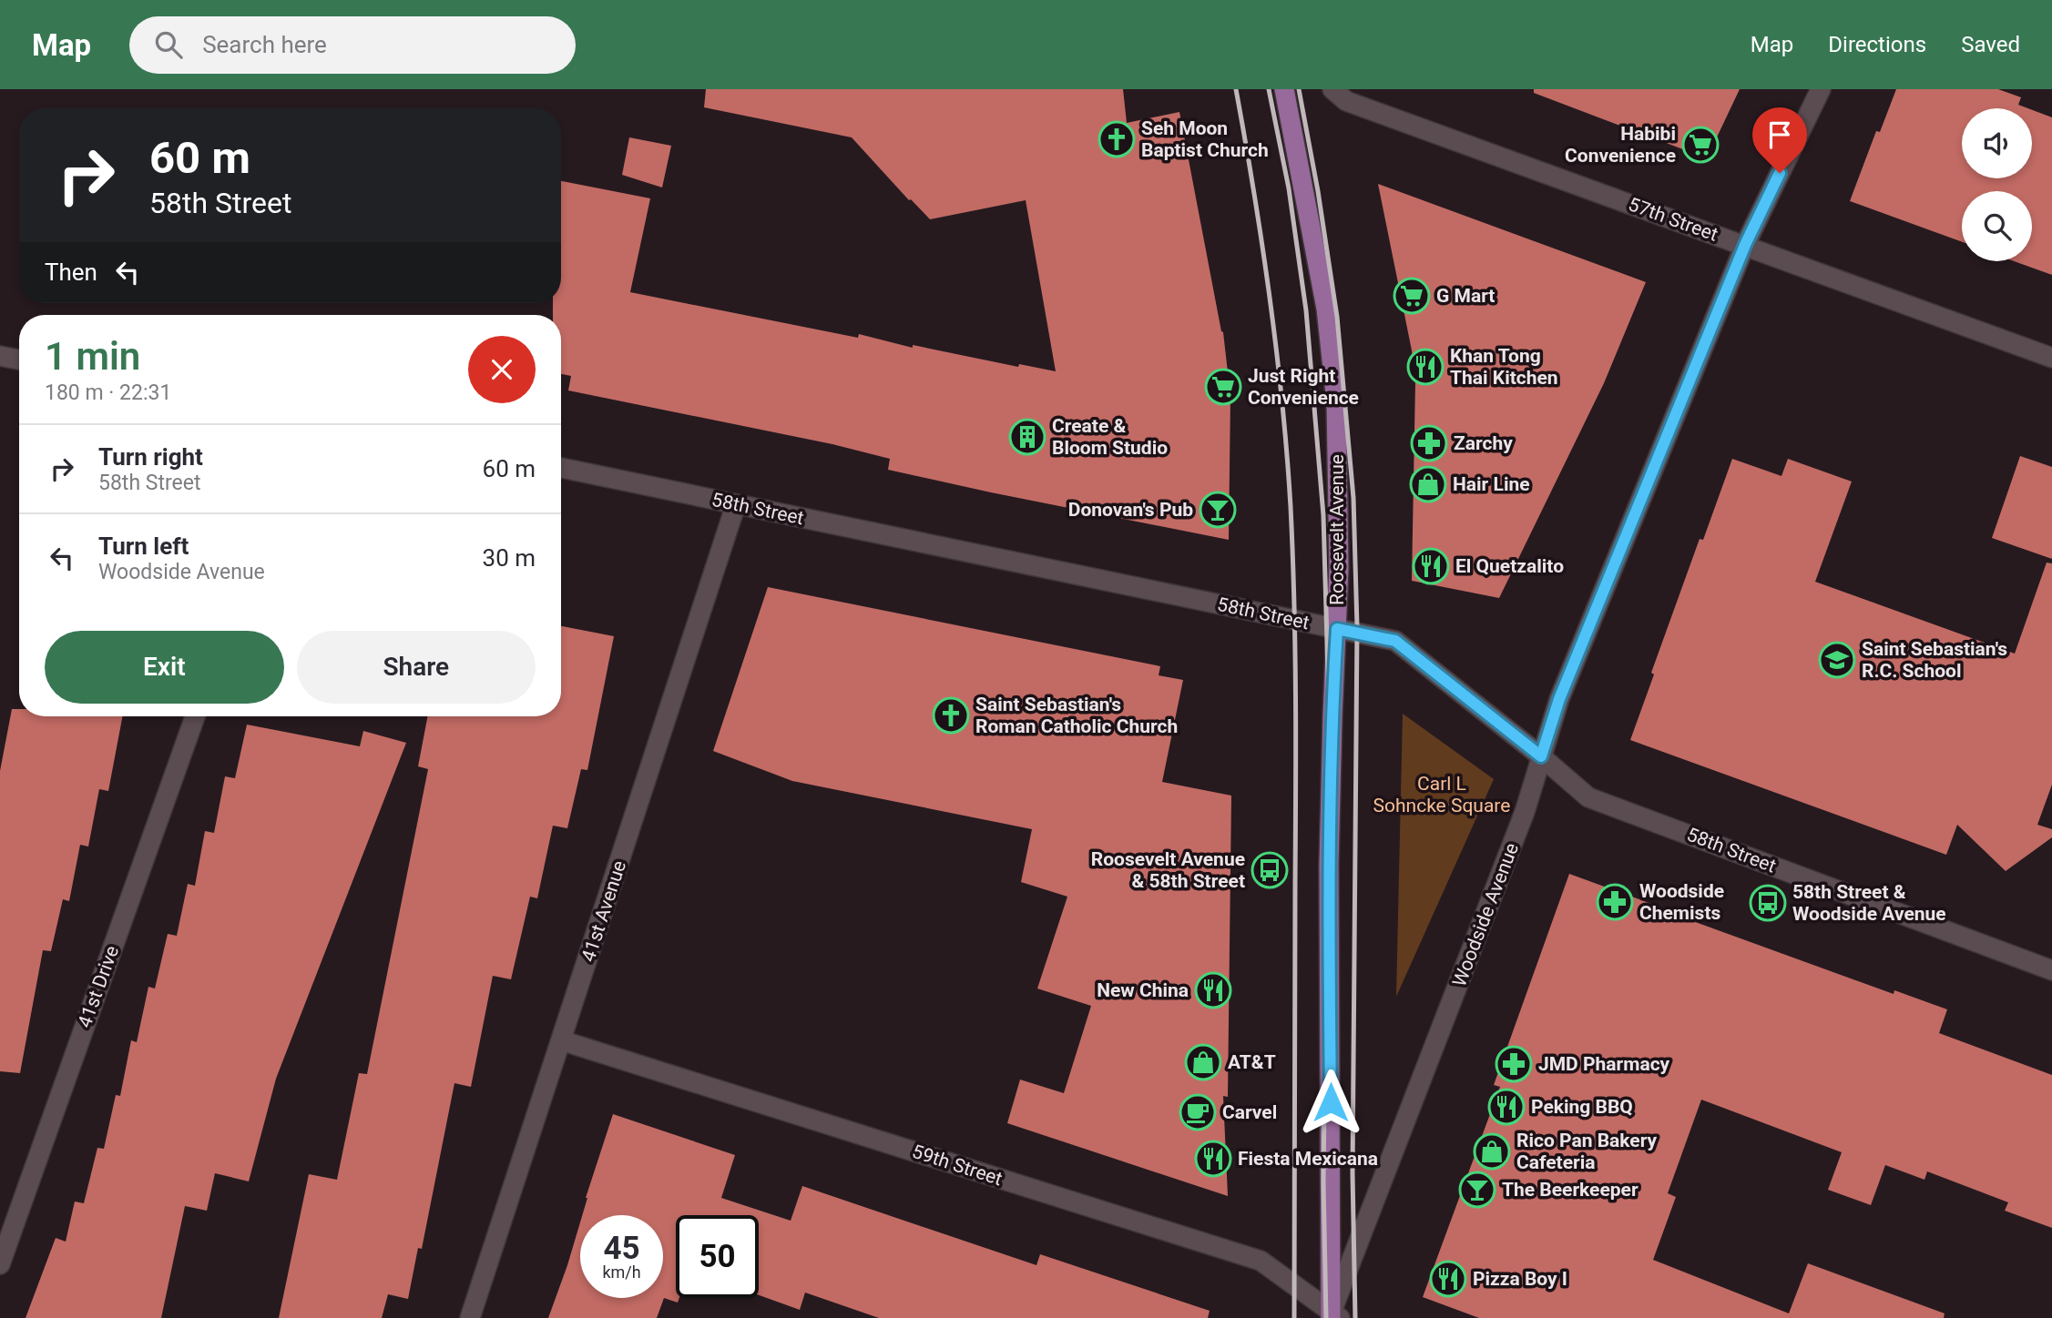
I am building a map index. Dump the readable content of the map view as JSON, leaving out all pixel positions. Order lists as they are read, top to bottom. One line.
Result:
{"streets":{"main road":["Roosevelt Avenue"],"street":["57th Street","58th Street","41st Avenue","Woodside Avenue","41st Drive","59th Street"]},"crossings":[["57th Street","Woodside Avenue"],["58th Street","Roosevelt Avenue"],["58th Street","41st Avenue"],["58th Street","Woodside Avenue"],["Roosevelt Avenue","Woodside Avenue"],["Roosevelt Avenue","59th Street"],["41st Avenue","59th Street"],["Woodside Avenue","59th Street"]],"parks":["Carl L Sohncke Square"],"places":{"church":["Seh Moon Baptist Church","Saint Sebastian's Roman Catholic Church"],"supermarket":["Habibi Convenience","G Mart","Just Right Convenience"],"restaurant":["Khan Tong Thai Kitchen","El Quetzalito","New China","Peking BBQ","Fiesta Mexicana","Pizza Boy I"],"building":["Create & Bloom Studio"],"pharmacy":["Zarchy","Woodside Chemists","JMD Pharmacy"],"shop":["Hair Line","AT&T","Rico Pan Bakery Cafeteria"],"bar":["Donovan's Pub","The Beerkeeper"],"school or university":["Saint Sebastian's R.C. School"],"bus stop":["Roosevelt Avenue & 58th Street","58th Street & Woodside Avenue"],"cafe":["Carvel"]},"page":{"header":"Map","search":"Search here","nav":["Map","Directions","Saved"],"turn":["60 m","58th Street"],"then":"Then","heading":["1 min","180 m · 22:31"],"list":[{"name":"Turn right","note":"58th Street","value":"60 m"},{"name":"Turn left","note":"Woodside Avenue","value":"30 m"}],"buttons":["Exit","Share"],"speed":"45 km/h","limit":"50"}}
